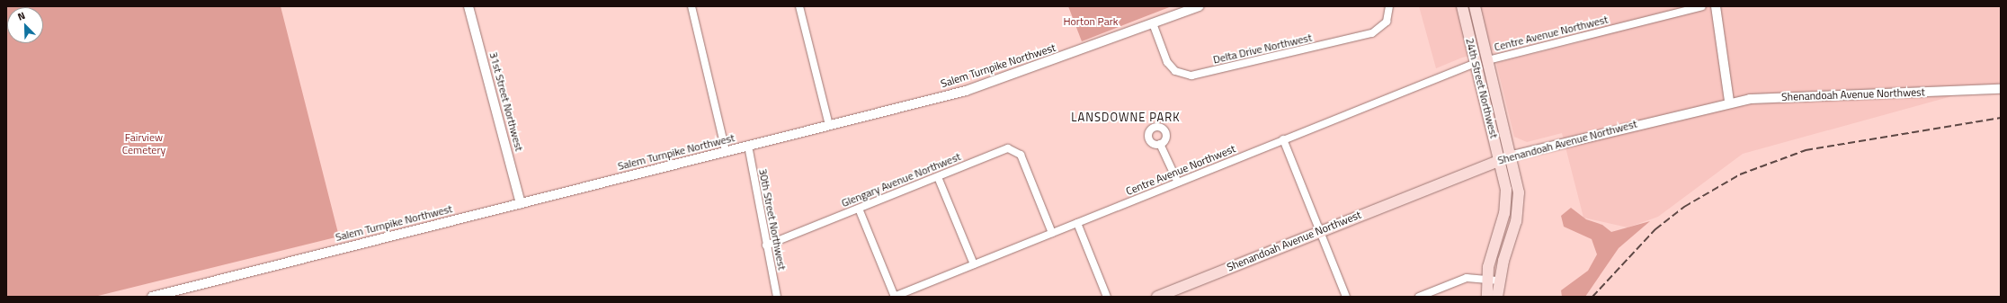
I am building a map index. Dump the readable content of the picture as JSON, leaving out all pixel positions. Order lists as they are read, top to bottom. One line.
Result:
{"streets":{"main road":["24th Street Northwest","Shenandoah Avenue Northwest"],"street":["Centre Avenue Northwest","Delta Drive Northwest","Salem Turnpike Northwest","31st Street Northwest","Glengary Avenue Northwest","30th Street Northwest"]},"crossings":[["Centre Avenue Northwest","24th Street Northwest"],["Centre Avenue Northwest","Glengary Avenue Northwest"],["Delta Drive Northwest","Salem Turnpike Northwest"],["Salem Turnpike Northwest","31st Street Northwest"],["Salem Turnpike Northwest","30th Street Northwest"],["24th Street Northwest","Shenandoah Avenue Northwest"],["Glengary Avenue Northwest","30th Street Northwest"]],"districts":["LANSDOWNE PARK"],"parks":["Horton Park","Fairview Cemetery"],"north":"top left"}
